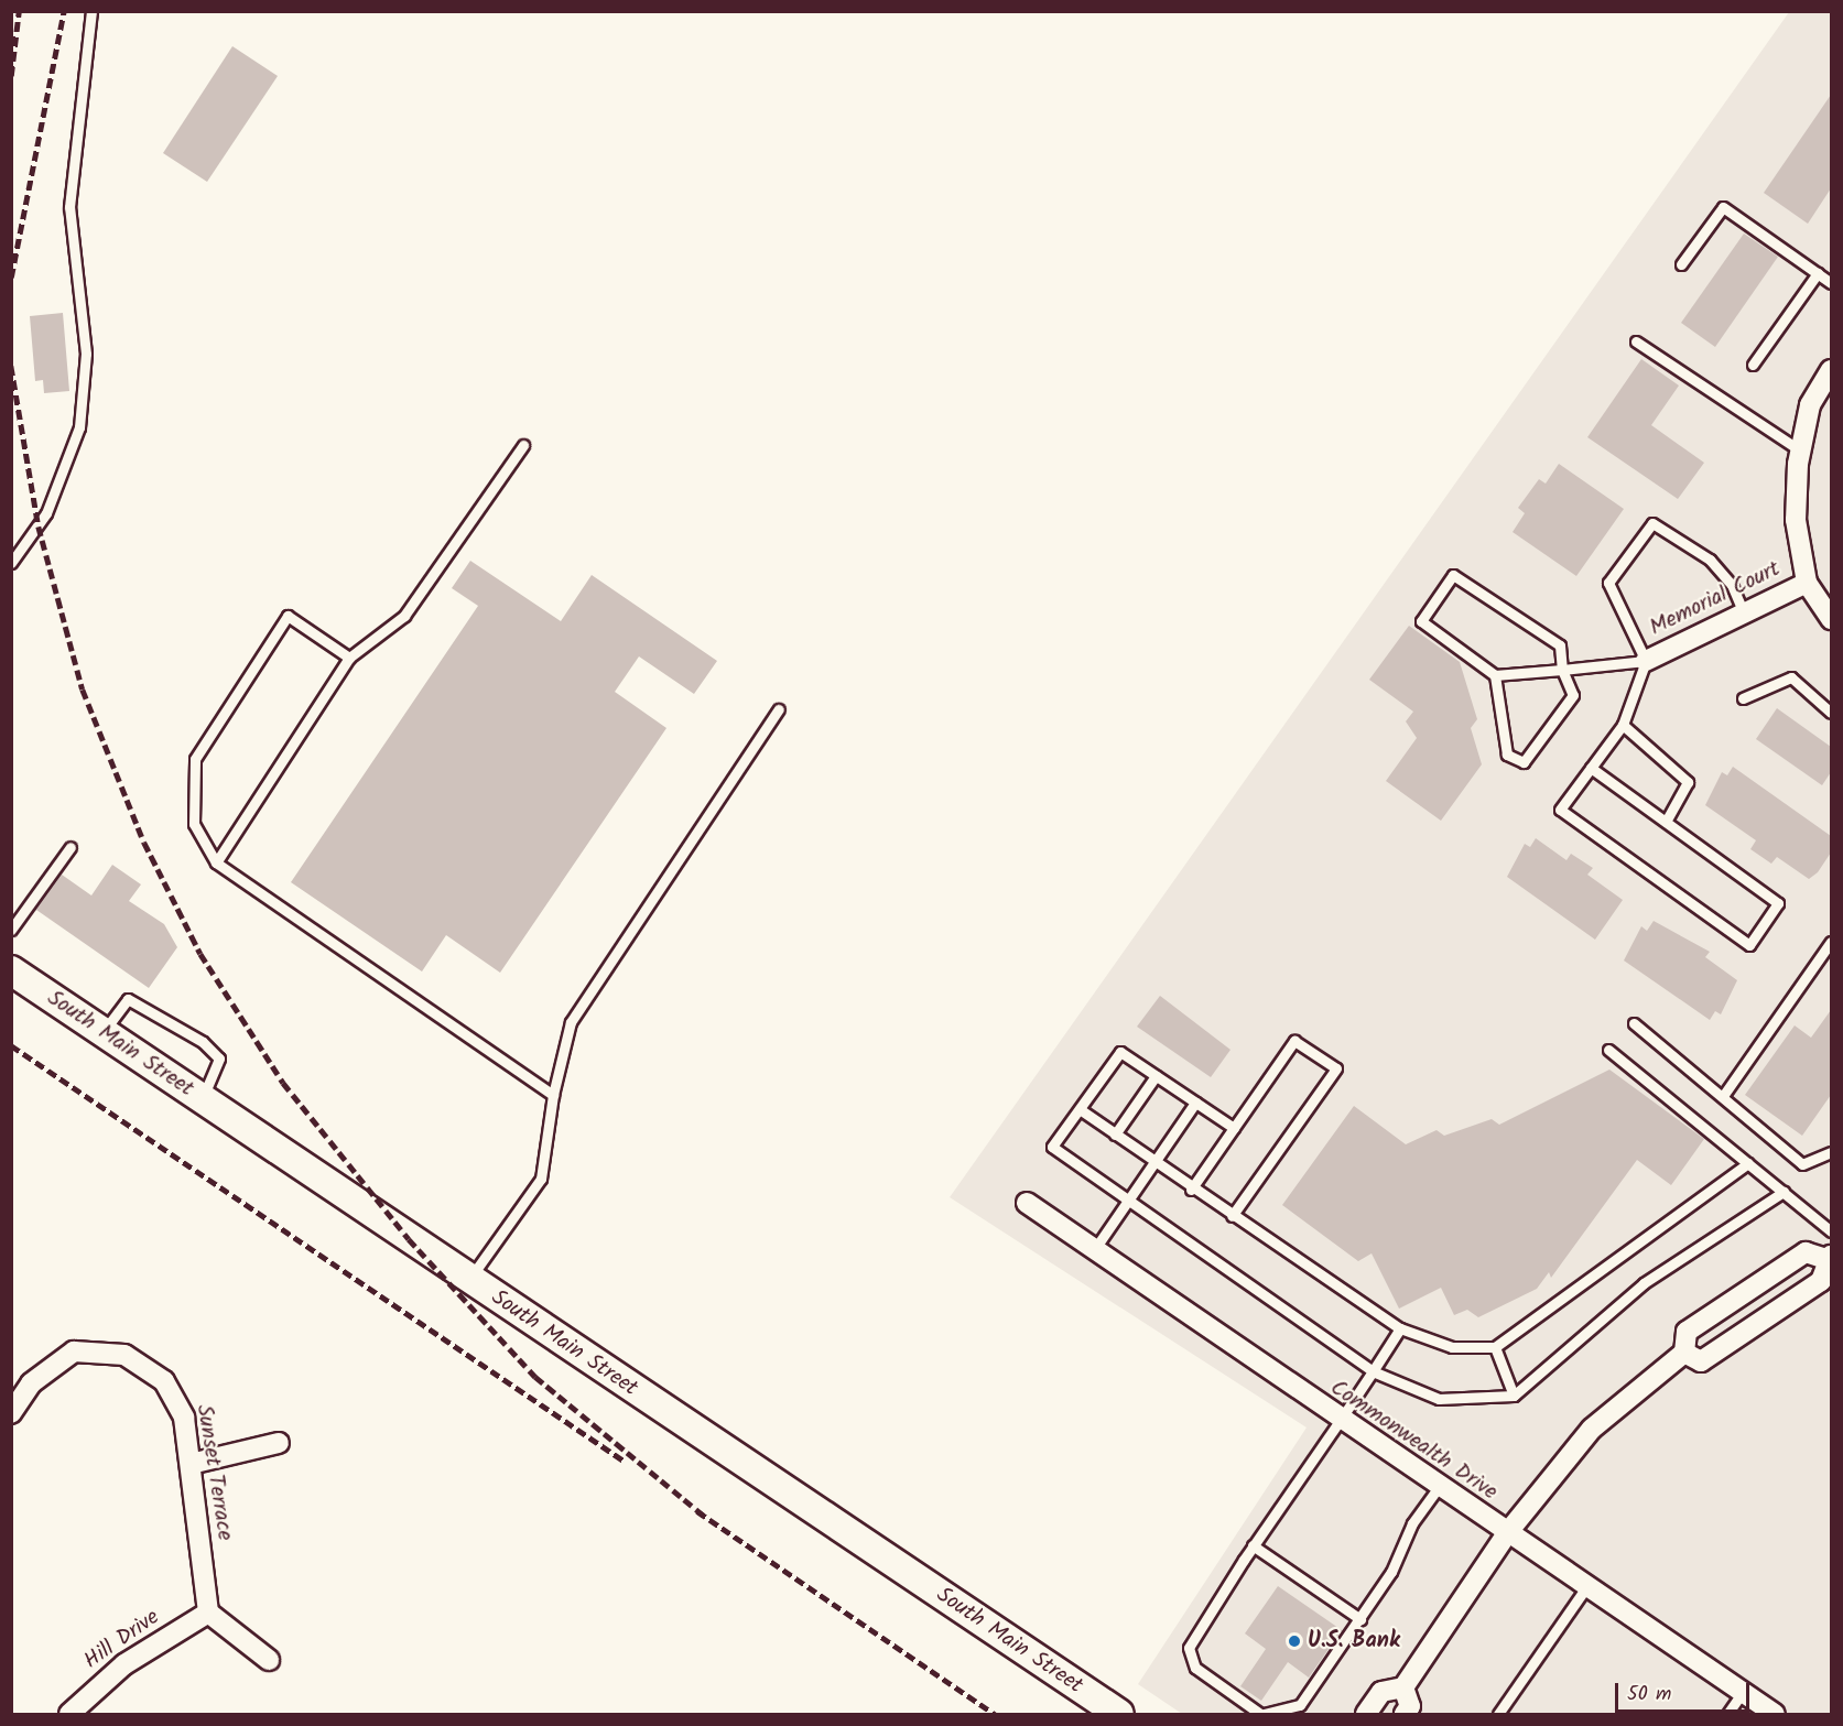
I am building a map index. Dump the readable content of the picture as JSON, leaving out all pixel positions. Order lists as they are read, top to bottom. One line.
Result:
{"streets":{"street":["Memorial Court","South Main Street","Commonwealth Drive","Sunset Terrace","Hill Drive"]},"crossings":[["Sunset Terrace","Hill Drive"]],"places":["U.S. Bank"],"scale_bar":"50 m"}
